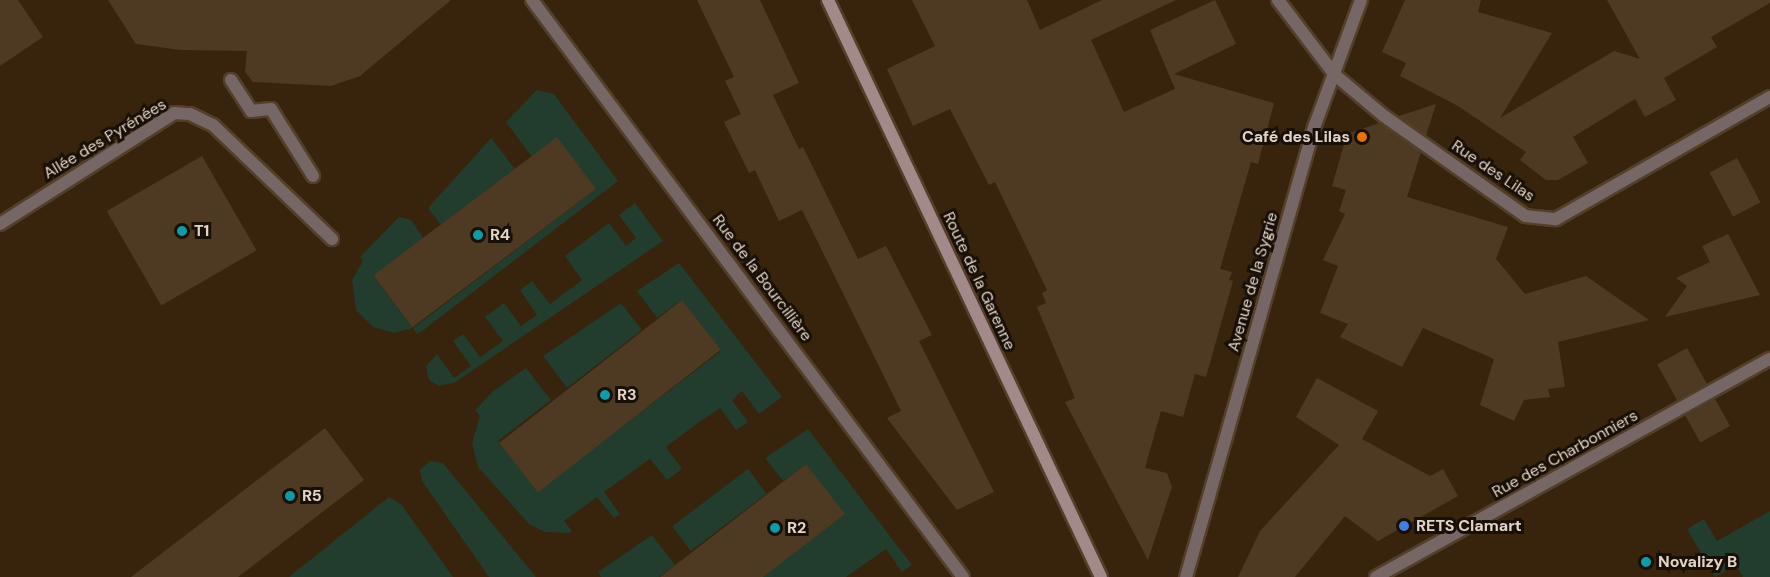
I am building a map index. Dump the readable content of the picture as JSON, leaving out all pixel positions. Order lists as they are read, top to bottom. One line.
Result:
{"streets":{"main road":["Route de la Garenne"],"street":["Allée des Pyrénées","Rue des Lilas","Rue de la Bourcillière","Avenue de la Sygrie","Rue des Charbonniers"]},"crossings":[["Rue des Lilas","Avenue de la Sygrie"]],"places":["Café des Lilas","T1","R4","R3","R5","RETS Clamart","R2","Novalizy B"]}
